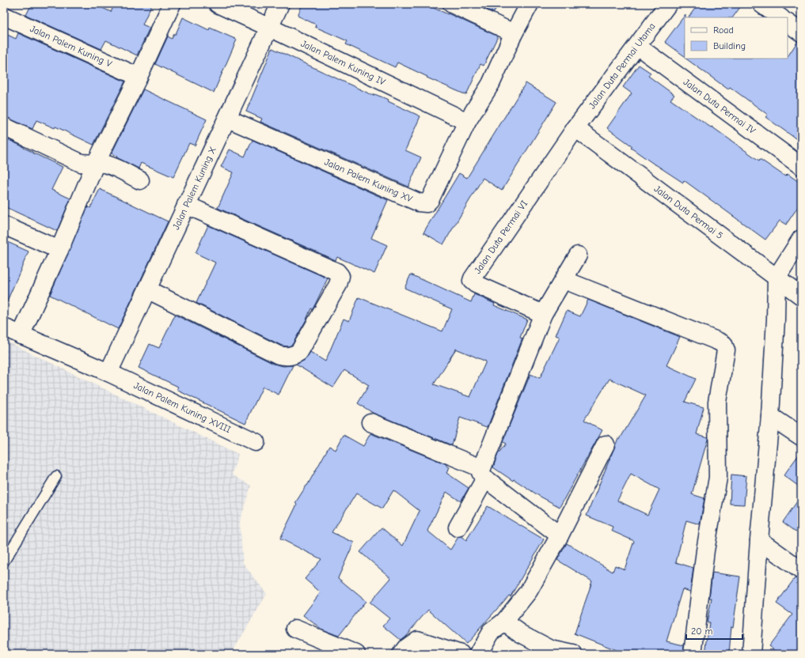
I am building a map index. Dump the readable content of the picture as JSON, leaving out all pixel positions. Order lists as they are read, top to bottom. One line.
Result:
{"streets":{"street":["Jalan Palem Kuning V","Jalan Palem Kuning IV","Jalan Duta Permai Utama","Jalan Duta Permai IV","Jalan Palem Kuning XV","Jalan Palem Kuning X","Jalan Duta Permai 5","Jalan Duta Permai VI","Jalan Palem Kuning XVIII"]},"crossings":[["Jalan Palem Kuning IV","Jalan Palem Kuning XV"],["Jalan Palem Kuning IV","Jalan Palem Kuning X"],["Jalan Duta Permai Utama","Jalan Duta Permai IV"],["Jalan Duta Permai Utama","Jalan Duta Permai 5"],["Jalan Duta Permai Utama","Jalan Duta Permai VI"],["Jalan Palem Kuning XV","Jalan Palem Kuning X"],["Jalan Palem Kuning X","Jalan Palem Kuning XVIII"],["Jalan Duta Permai 5","Jalan Duta Permai VI"]],"legend":["Road","Building"],"scale_bar":"20 m"}
